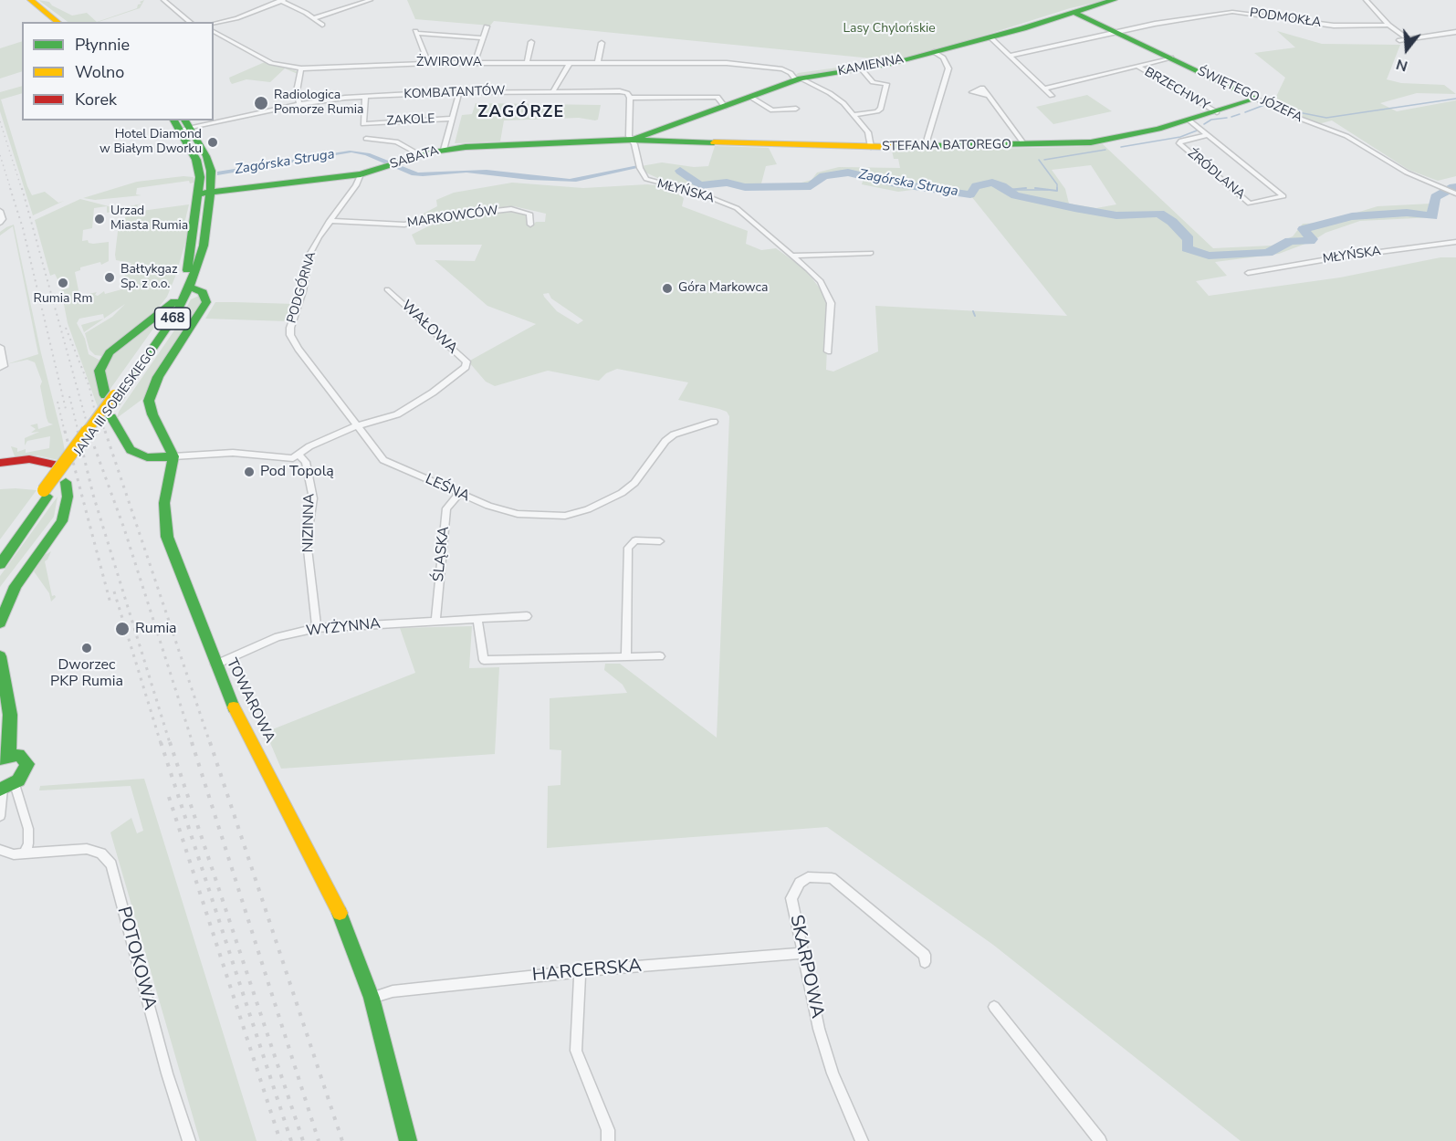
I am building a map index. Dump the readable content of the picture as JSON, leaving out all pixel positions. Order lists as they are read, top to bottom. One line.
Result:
{"streets":{"street":["PODMOKŁA","ŻWIROWA","KAMIENNA","BRZECHWY","KOMBATANTÓW","ŚWIĘTEGO JÓZEFA","ZAKOLE","STEFANA BATOREGO","SABATA","ŹRÓDLANA","MŁYŃSKA","MARKOWCÓW","PODGÓRNA","468","WAŁOWA","JANA III SOBIESKIEGO","LEŚNA","NIZINNA","ŚLĄSKA","WYŻYNNA","TOWAROWA","POTOKOWA","SKARPOWA","HARCERSKA"]},"crossings":[["PODMOKŁA","ŚWIĘTEGO JÓZEFA"],["ŻWIROWA","KAMIENNA"],["ŻWIROWA","STEFANA BATOREGO"],["KAMIENNA","KOMBATANTÓW"],["KAMIENNA","ŚWIĘTEGO JÓZEFA"],["KAMIENNA","STEFANA BATOREGO"],["KAMIENNA","SABATA"],["KAMIENNA","MŁYŃSKA"],["BRZECHWY","STEFANA BATOREGO"],["KOMBATANTÓW","ZAKOLE"],["KOMBATANTÓW","MŁYŃSKA"],["KOMBATANTÓW","JANA III SOBIESKIEGO"],["ŚWIĘTEGO JÓZEFA","STEFANA BATOREGO"],["STEFANA BATOREGO","SABATA"],["STEFANA BATOREGO","ŹRÓDLANA"],["STEFANA BATOREGO","MŁYŃSKA"],["SABATA","MŁYŃSKA"],["SABATA","PODGÓRNA"],["SABATA","JANA III SOBIESKIEGO"],["MARKOWCÓW","PODGÓRNA"],["PODGÓRNA","WAŁOWA"],["PODGÓRNA","LEŚNA"],["468","JANA III SOBIESKIEGO"],["WAŁOWA","LEŚNA"],["LEŚNA","ŚLĄSKA"],["NIZINNA","WYŻYNNA"],["ŚLĄSKA","WYŻYNNA"],["WYŻYNNA","TOWAROWA"],["TOWAROWA","HARCERSKA"],["SKARPOWA","HARCERSKA"]],"districts":["ZAGÓRZE"],"water":["Zagórska Struga"],"parks":["Lasy Chylońskie"],"places":["Radiologica Pomorze Rumia","Hotel Diamond w Białym Dworku","Urzad Miasta Rumia","Bałtykgaz Sp. z o.o.","Rumia Rm","Góra Markowca","Pod Topolą","Rumia","Dworzec PKP Rumia"],"legend":["Płynnie","Wolno","Korek"],"north":"bottom"}
